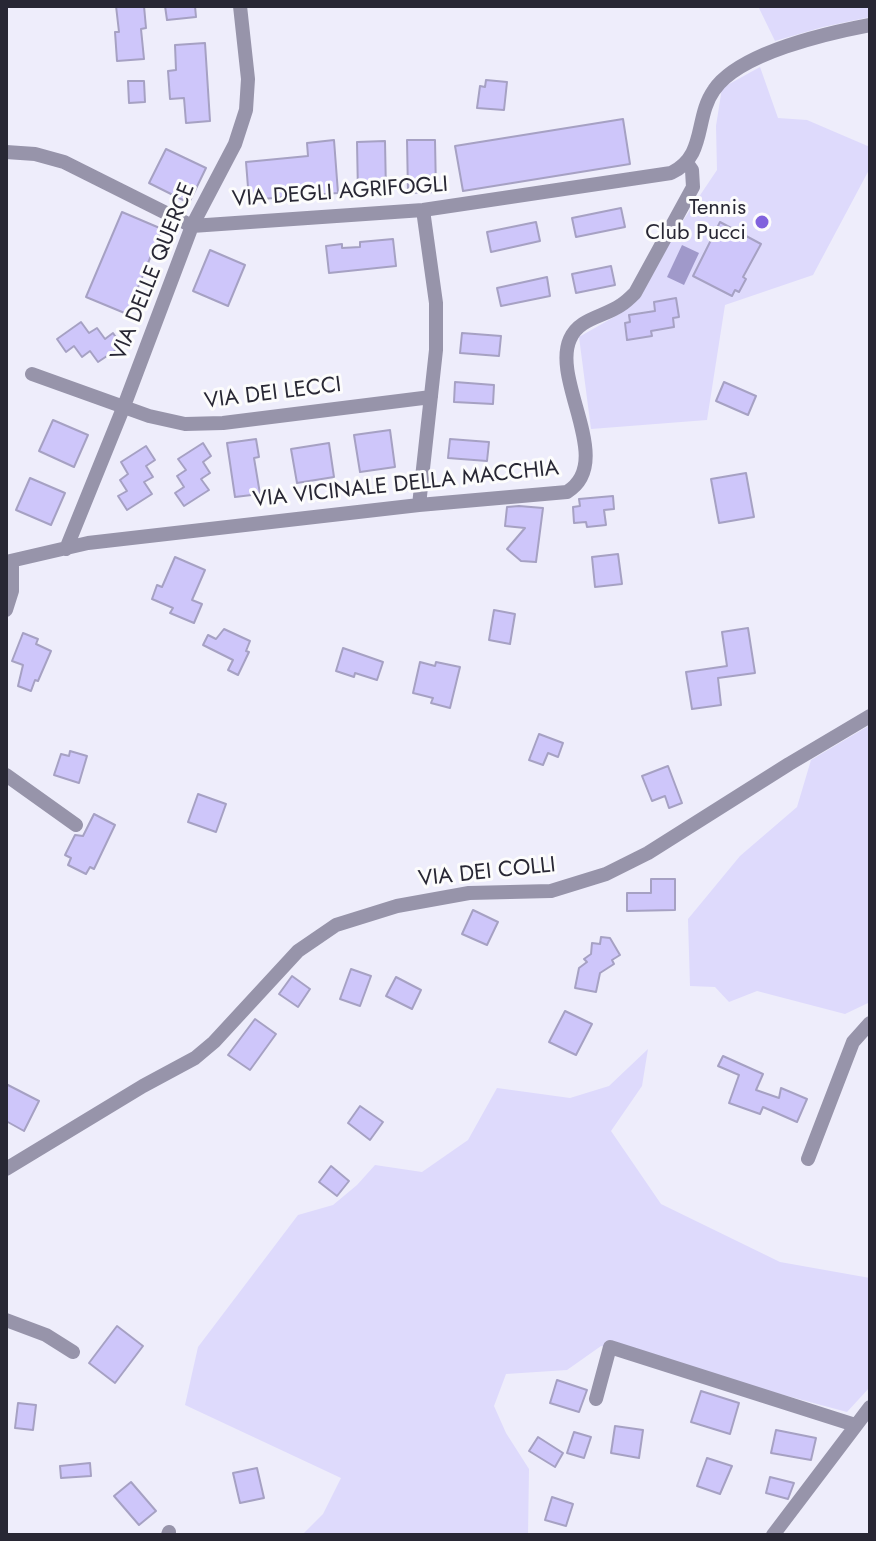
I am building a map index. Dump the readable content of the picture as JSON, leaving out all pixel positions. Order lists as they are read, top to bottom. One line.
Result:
{"streets":{"street":["VIA DEGLI AGRIFOGLI","VIA DELLE QUERCE","VIA DEI LECCI","VIA VICINALE DELLA MACCHIA","VIA DEI COLLI"]},"crossings":[["VIA DEGLI AGRIFOGLI","VIA DELLE QUERCE"],["VIA DEGLI AGRIFOGLI","VIA VICINALE DELLA MACCHIA"],["VIA DELLE QUERCE","VIA DEI LECCI"],["VIA DELLE QUERCE","VIA VICINALE DELLA MACCHIA"]],"places":["Tennis Club Pucci"]}
